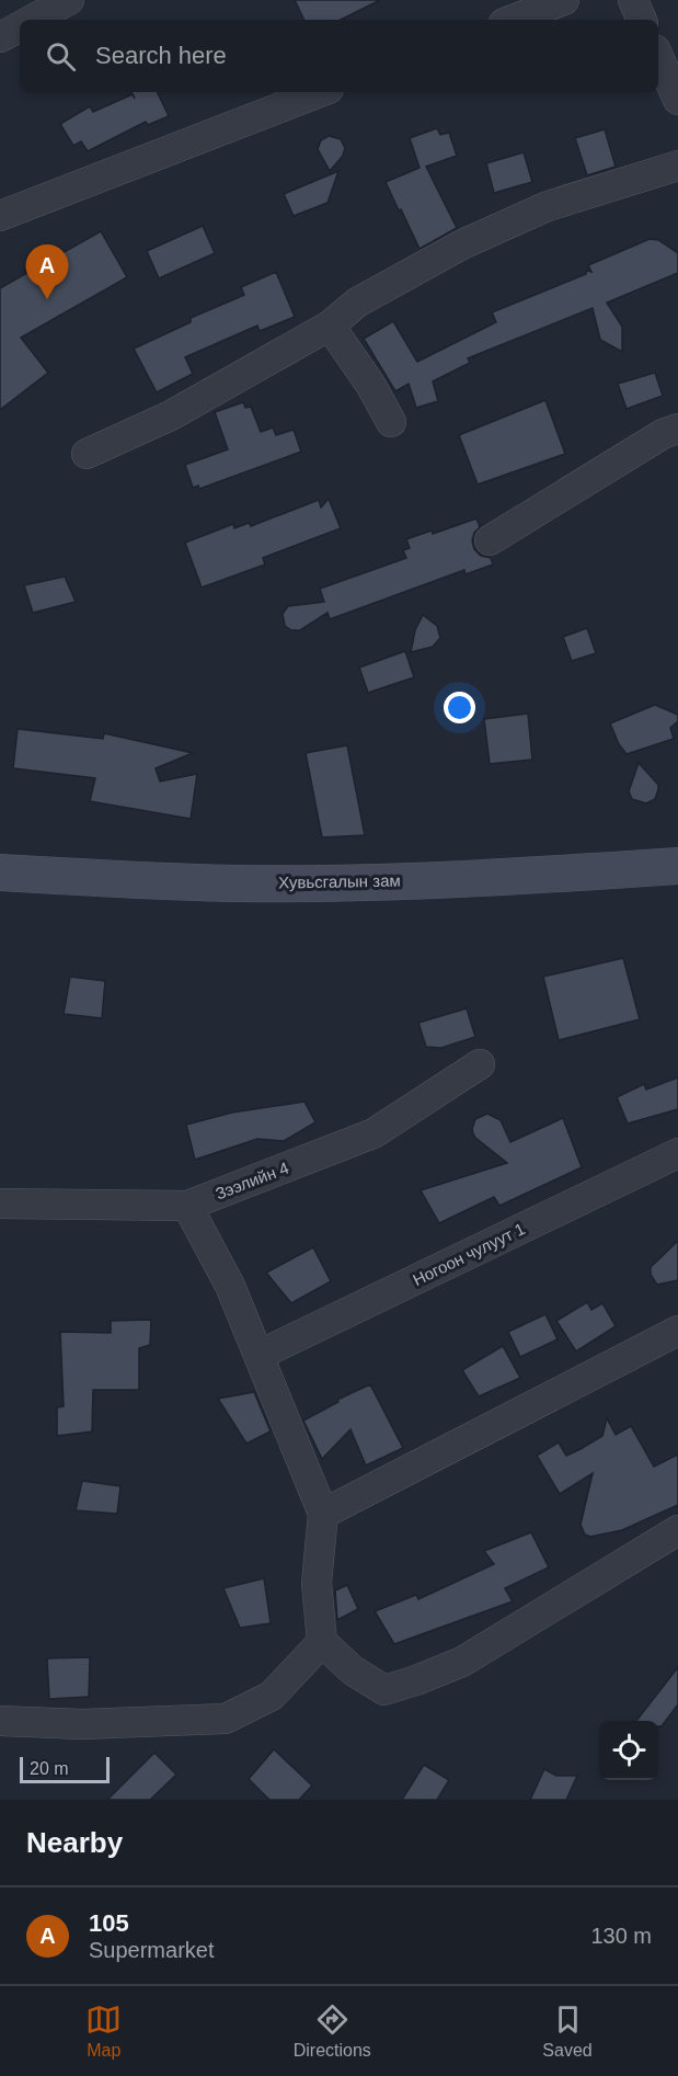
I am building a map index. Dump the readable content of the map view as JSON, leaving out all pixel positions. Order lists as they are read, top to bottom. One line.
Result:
{"streets":{"main road":["Хувьсгалын зам"],"street":["Зээлийн 4","Ногоон чулуут 1"]},"scale_bar":"20 m","page":{"search":"Search here","pins":"A","scale":"20 m","heading":"Nearby","list":[{"mark":"A","name":"105","note":"Supermarket","value":"130 m"}],"nav":["Map","Directions","Saved"]}}
